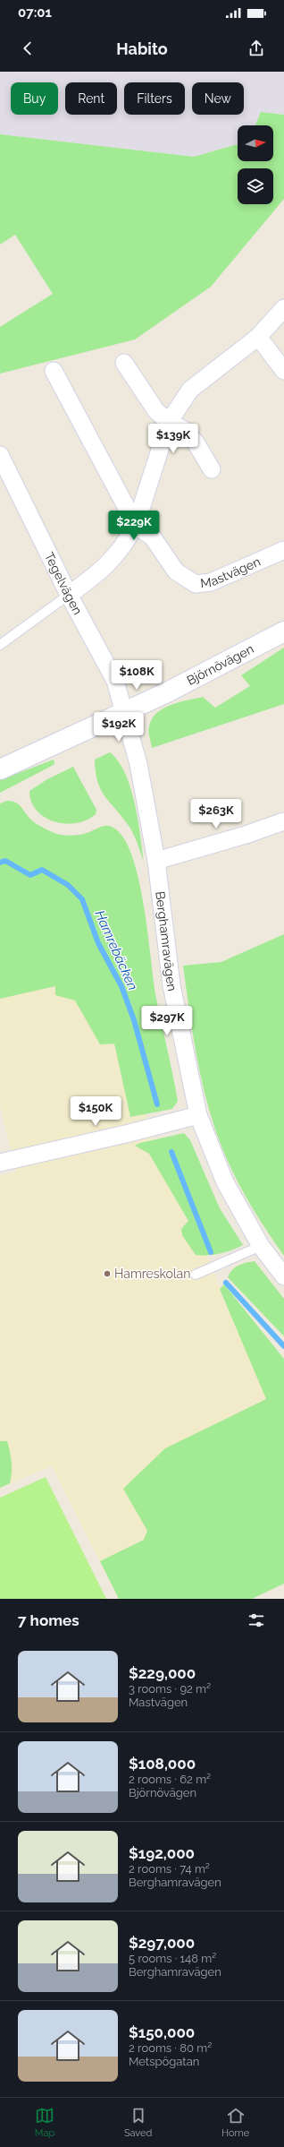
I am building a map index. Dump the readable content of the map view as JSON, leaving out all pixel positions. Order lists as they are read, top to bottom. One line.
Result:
{"streets":{"main road":["Björnövägen"],"street":["Mastvägen","Tegelvägen","Berghamravägen"]},"crossings":[["Tegelvägen","Björnövägen"],["Tegelvägen","Berghamravägen"],["Björnövägen","Berghamravägen"]],"water":["Hamrebäcken"],"places":["Hamreskolan"],"north":"right","page":{"status":"07:01","header":"Habito","chip":["Buy","Rent","Filters","New"],"price":["$139K","$229K","$108K","$192K","$263K","$297K","$150K"],"heading":"7 homes","list":[{"name":"$229,000","note":"3 rooms · 92 m² · Mastvägen"},{"name":"$108,000","note":"2 rooms · 62 m² · Björnövägen"},{"name":"$192,000","note":"2 rooms · 74 m² · Berghamravägen"},{"name":"$297,000","note":"5 rooms · 148 m² · Berghamravägen"},{"name":"$150,000","note":"2 rooms · 80 m² · Metspögatan"}],"tabs":["Map","Saved","Home"]}}
